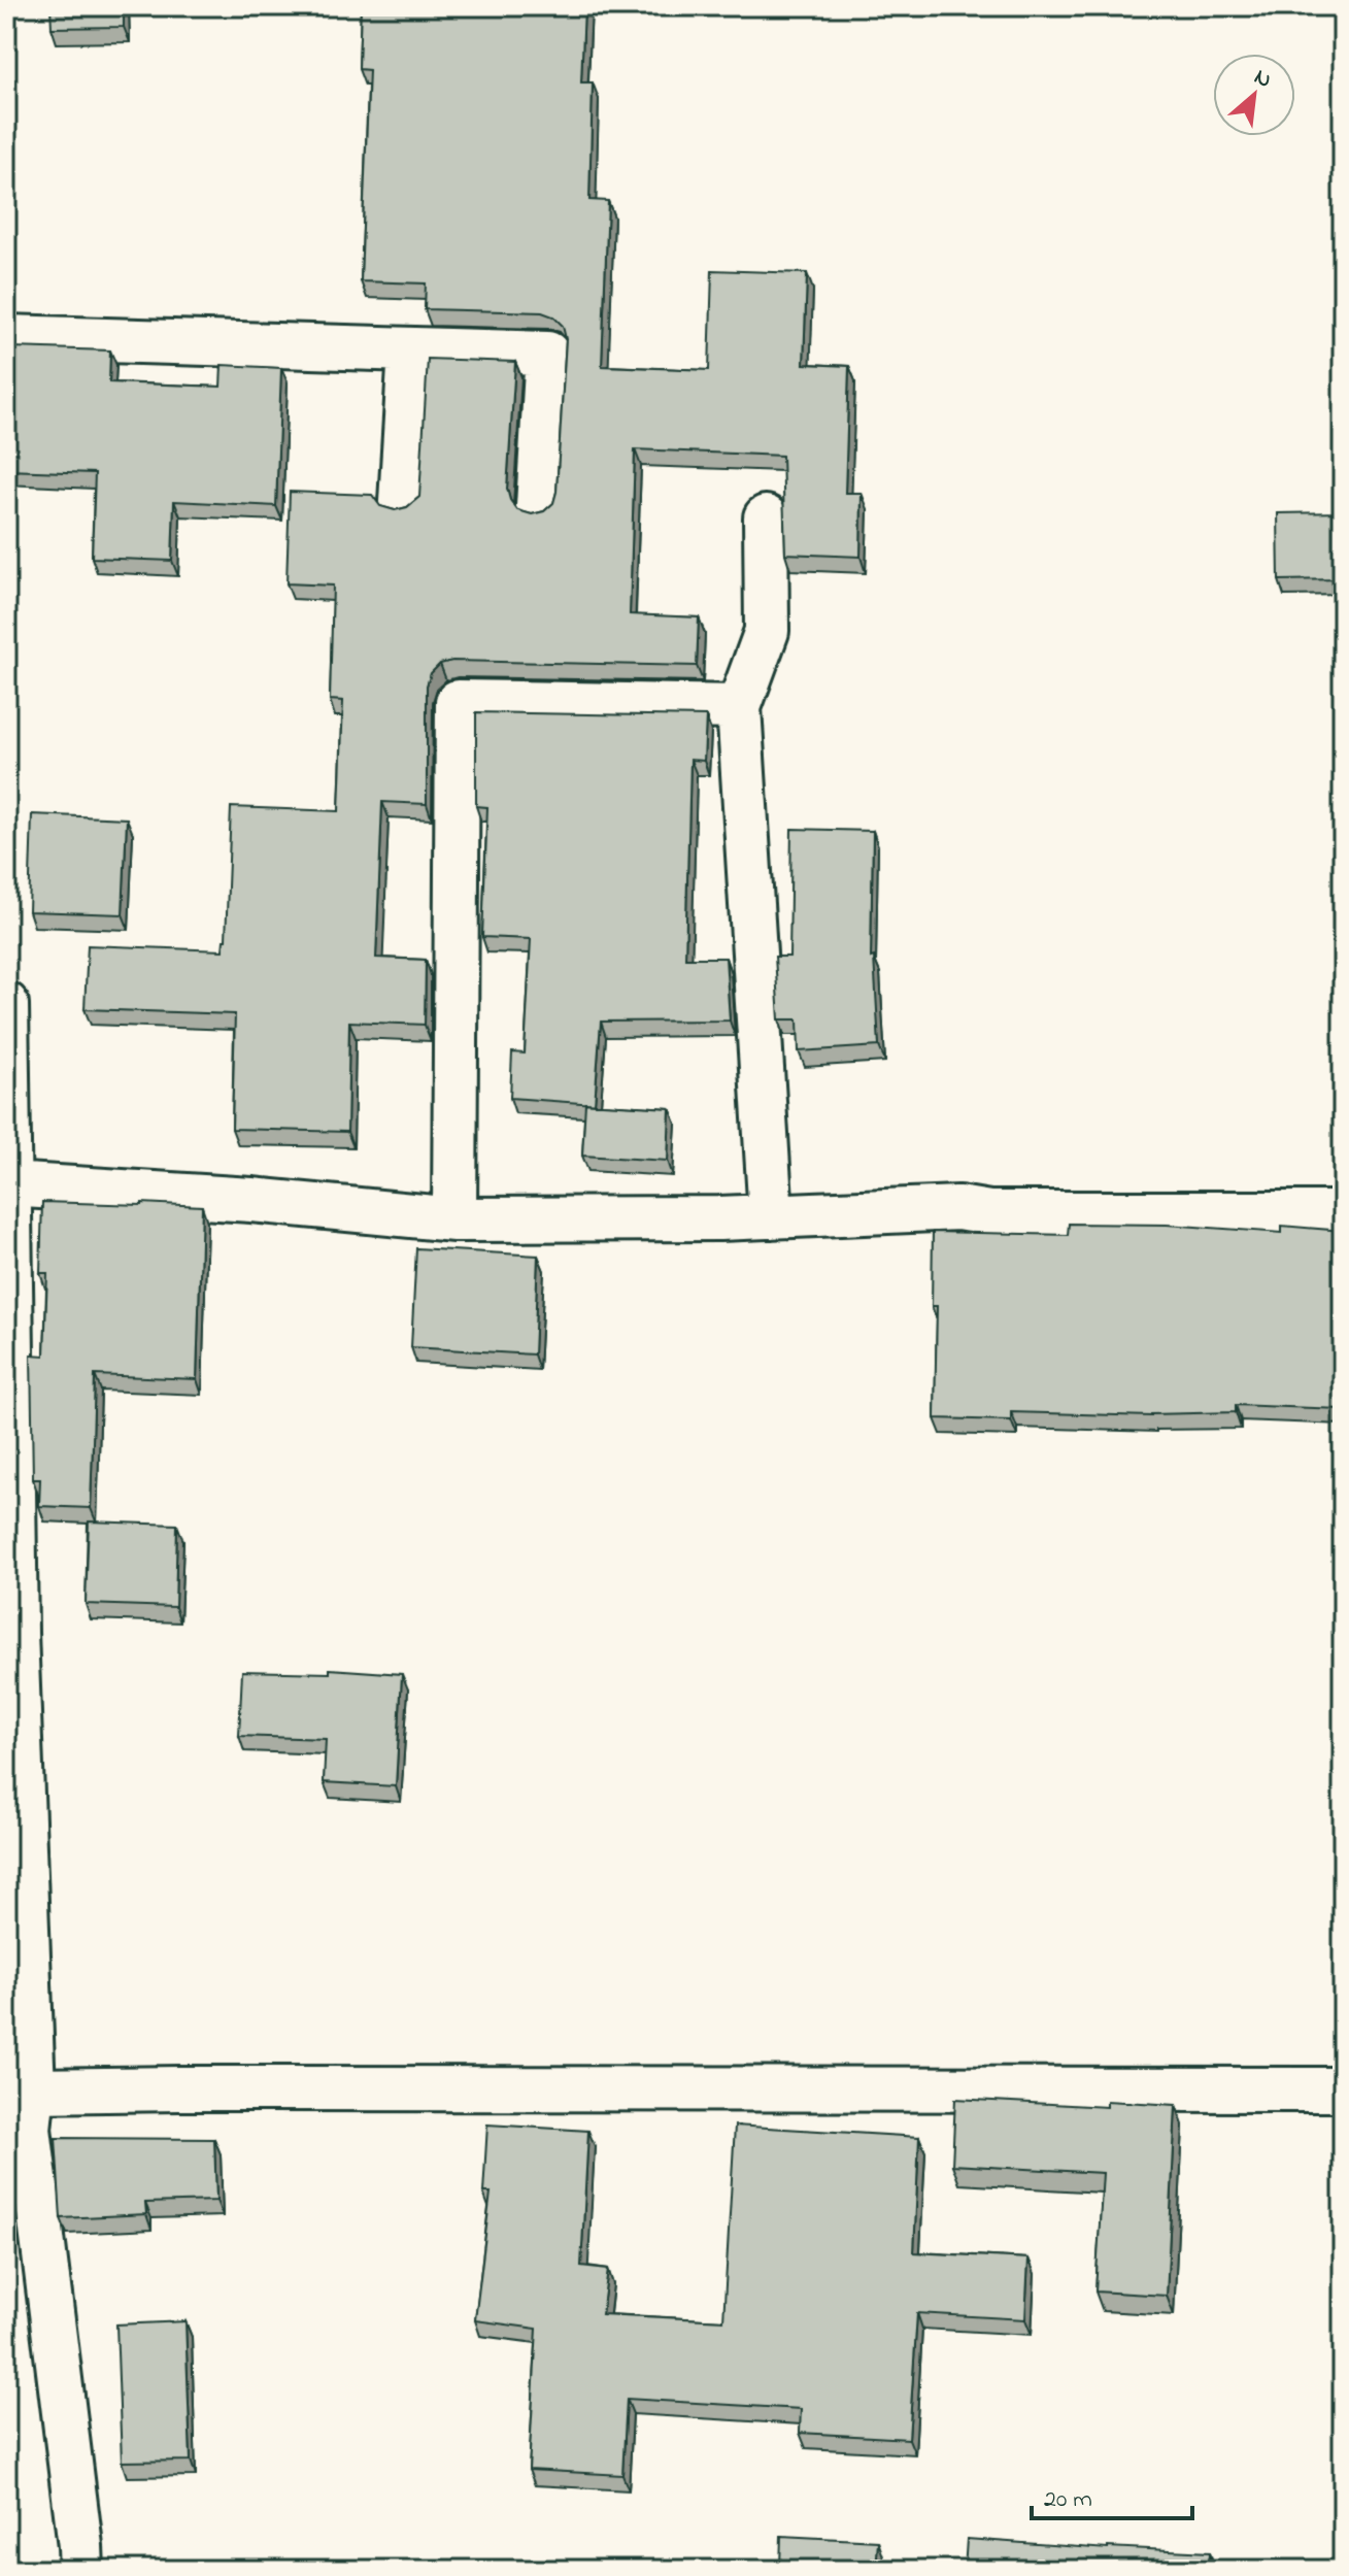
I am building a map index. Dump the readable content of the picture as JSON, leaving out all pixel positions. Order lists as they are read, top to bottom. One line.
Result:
{"scale_bar":"20 m","north":"top right"}
